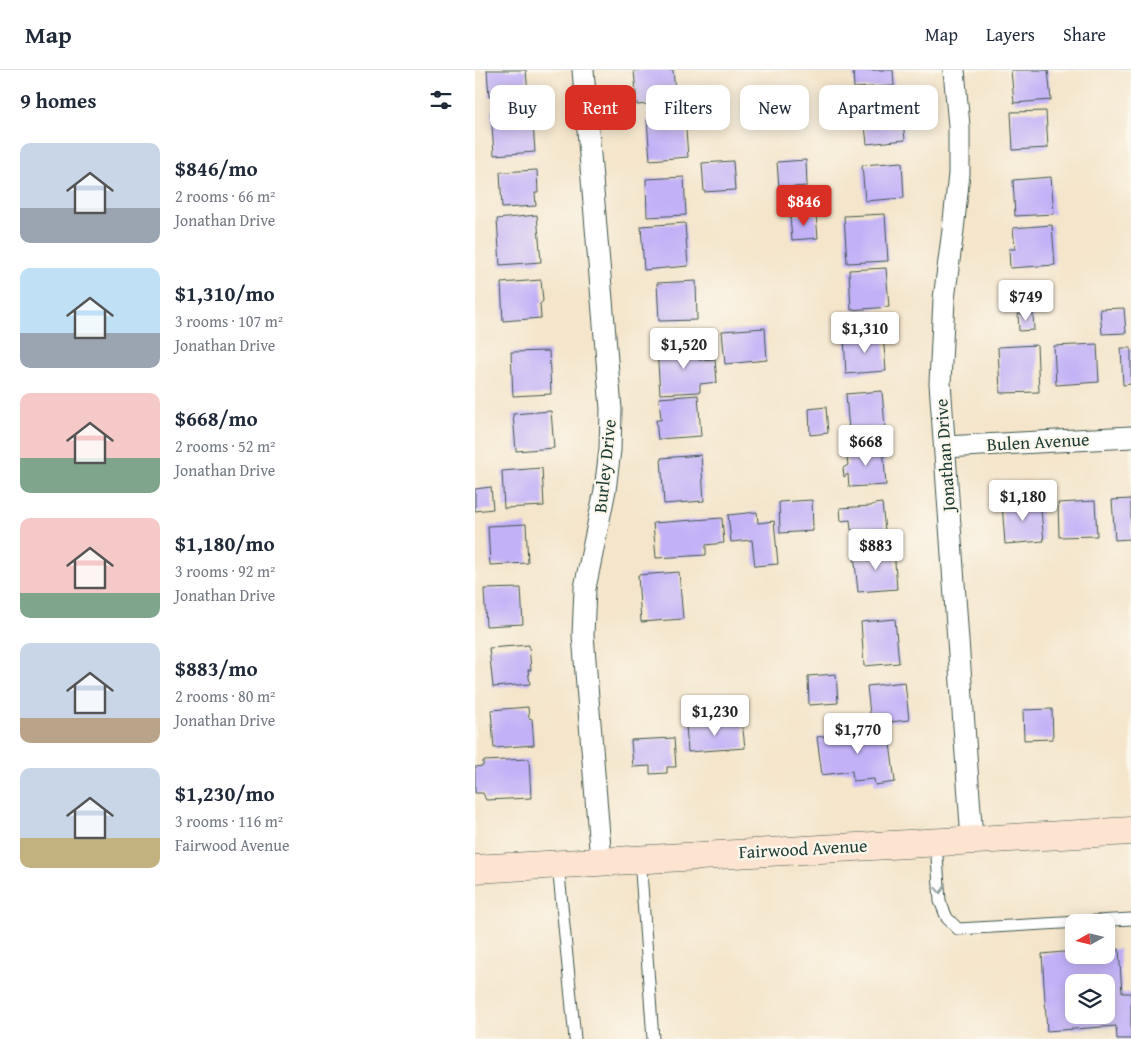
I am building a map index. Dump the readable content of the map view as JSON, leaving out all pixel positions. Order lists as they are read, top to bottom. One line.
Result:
{"streets":{"street":["Bulen Avenue","Jonathan Drive","Burley Drive","Fairwood Avenue"]},"crossings":[["Bulen Avenue","Jonathan Drive"],["Jonathan Drive","Fairwood Avenue"],["Burley Drive","Fairwood Avenue"]],"north":"left","page":{"header":"Map","nav":["Map","Layers","Share"],"heading":"9 homes","chip":["Buy","Rent","Filters","New","Apartment"],"list":[{"name":"$846/mo","note":"2 rooms · 66 m² · Jonathan Drive"},{"name":"$1,310/mo","note":"3 rooms · 107 m² · Jonathan Drive"},{"name":"$668/mo","note":"2 rooms · 52 m² · Jonathan Drive"},{"name":"$1,180/mo","note":"3 rooms · 92 m² · Jonathan Drive"},{"name":"$883/mo","note":"2 rooms · 80 m² · Jonathan Drive"},{"name":"$1,230/mo","note":"3 rooms · 116 m² · Fairwood Avenue"}],"price":["$846","$749","$1,310","$1,520","$668","$1,180","$883","$1,230","$1,770"]}}
